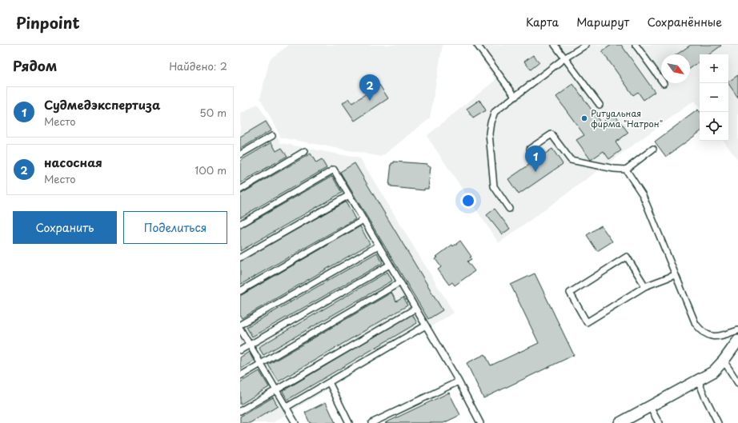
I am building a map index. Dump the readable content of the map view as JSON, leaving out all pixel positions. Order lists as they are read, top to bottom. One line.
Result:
{"places":["Ритуальная фирма \"Натрон\""],"north":"bottom right","page":{"header":"Pinpoint","nav":["Карта","Маршрут","Сохранённые"],"heading":["Рядом","Найдено: 2"],"map_buttons":["+","−"],"pins":["2","1"],"list":[{"mark":"1","name":"Судмедэкспертиза","note":"Место","value":"50 m"},{"mark":"2","name":"насосная","note":"Место","value":"100 m"}],"buttons":["Сохранить","Поделиться"]}}
